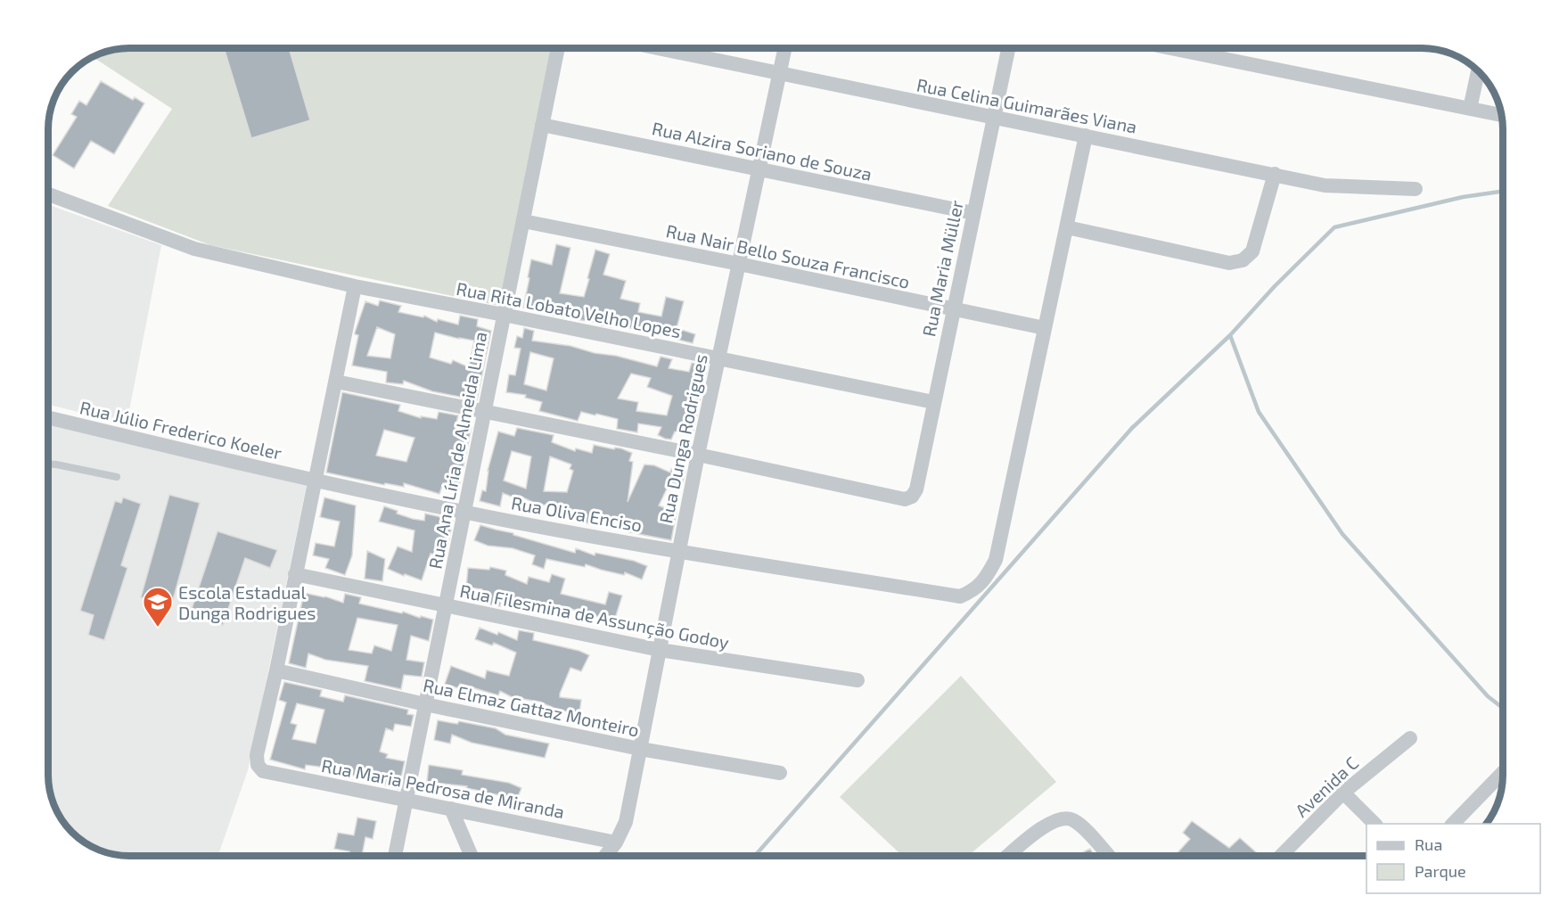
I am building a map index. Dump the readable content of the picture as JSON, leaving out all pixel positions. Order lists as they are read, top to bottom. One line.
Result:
{"streets":{"street":["Rua Celina Guimarães Viana","Rua Alzira Soriano de Souza","Rua Nair Bello Souza Francisco","Rua Maria Müller","Rua Rita Lobato Velho Lopes","Rua Júlio Frederico Koeler","Rua Dunga Rodrigues","Rua Ana Líria de Almeida Lima","Rua Oliva Enciso","Rua Filesmina de Assunção Godoy","Rua Elmaz Gattaz Monteiro","Avenida C","Rua Maria Pedrosa de Miranda"]},"crossings":[["Rua Celina Guimarães Viana","Rua Maria Müller"],["Rua Celina Guimarães Viana","Rua Dunga Rodrigues"],["Rua Alzira Soriano de Souza","Rua Maria Müller"],["Rua Alzira Soriano de Souza","Rua Dunga Rodrigues"],["Rua Alzira Soriano de Souza","Rua Ana Líria de Almeida Lima"],["Rua Nair Bello Souza Francisco","Rua Maria Müller"],["Rua Nair Bello Souza Francisco","Rua Dunga Rodrigues"],["Rua Nair Bello Souza Francisco","Rua Ana Líria de Almeida Lima"],["Rua Nair Bello Souza Francisco","Rua Oliva Enciso"],["Rua Maria Müller","Rua Rita Lobato Velho Lopes"],["Rua Maria Müller","Rua Dunga Rodrigues"],["Rua Rita Lobato Velho Lopes","Rua Dunga Rodrigues"],["Rua Rita Lobato Velho Lopes","Rua Ana Líria de Almeida Lima"],["Rua Júlio Frederico Koeler","Rua Oliva Enciso"],["Rua Dunga Rodrigues","Rua Oliva Enciso"],["Rua Dunga Rodrigues","Rua Filesmina de Assunção Godoy"],["Rua Dunga Rodrigues","Rua Elmaz Gattaz Monteiro"],["Rua Dunga Rodrigues","Rua Maria Pedrosa de Miranda"],["Rua Ana Líria de Almeida Lima","Rua Oliva Enciso"],["Rua Ana Líria de Almeida Lima","Rua Filesmina de Assunção Godoy"],["Rua Ana Líria de Almeida Lima","Rua Elmaz Gattaz Monteiro"],["Rua Ana Líria de Almeida Lima","Rua Maria Pedrosa de Miranda"],["Rua Elmaz Gattaz Monteiro","Rua Maria Pedrosa de Miranda"]],"places":{"school or university":["Escola Estadual Dunga Rodrigues"]},"legend":["Rua","Parque"]}
